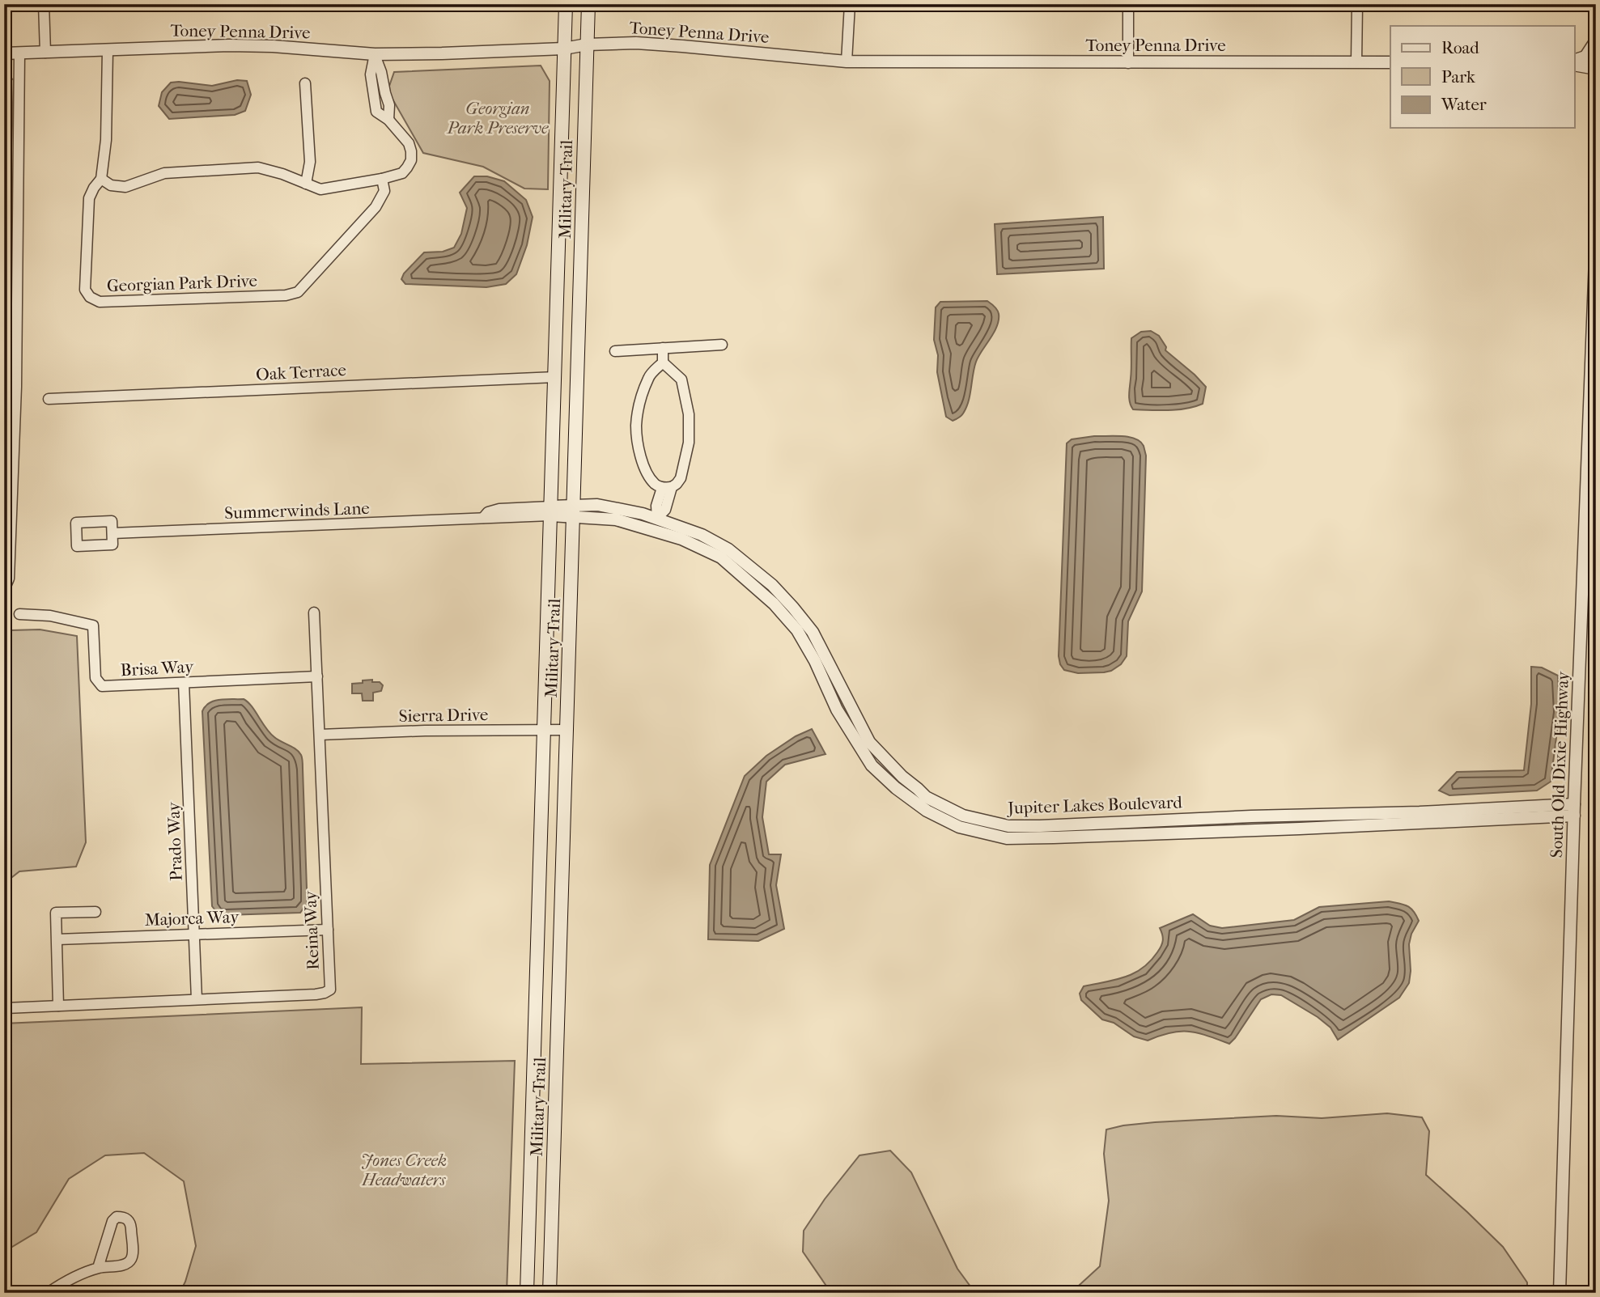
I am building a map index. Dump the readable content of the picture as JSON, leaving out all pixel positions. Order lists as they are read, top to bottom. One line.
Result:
{"streets":{"main road":["Military Trail"],"street":["Toney Penna Drive","Georgian Park Drive","Oak Terrace","Summerwinds Lane","Brisa Way","Sierra Drive","South Old Dixie Highway","Jupiter Lakes Boulevard","Prado Way","Majorca Way","Reina Way"]},"crossings":[["Toney Penna Drive","Military Trail"],["Toney Penna Drive","Georgian Park Drive"],["Military Trail","Oak Terrace"],["Military Trail","Summerwinds Lane"],["Military Trail","Sierra Drive"],["Military Trail","Jupiter Lakes Boulevard"],["Summerwinds Lane","Jupiter Lakes Boulevard"],["Brisa Way","Prado Way"],["Brisa Way","Reina Way"],["Sierra Drive","Reina Way"],["South Old Dixie Highway","Jupiter Lakes Boulevard"],["Prado Way","Majorca Way"],["Prado Way","Reina Way"],["Majorca Way","Reina Way"]],"parks":["Georgian Park Preserve","Jones Creek Headwaters"],"legend":["Road","Park","Water"]}
